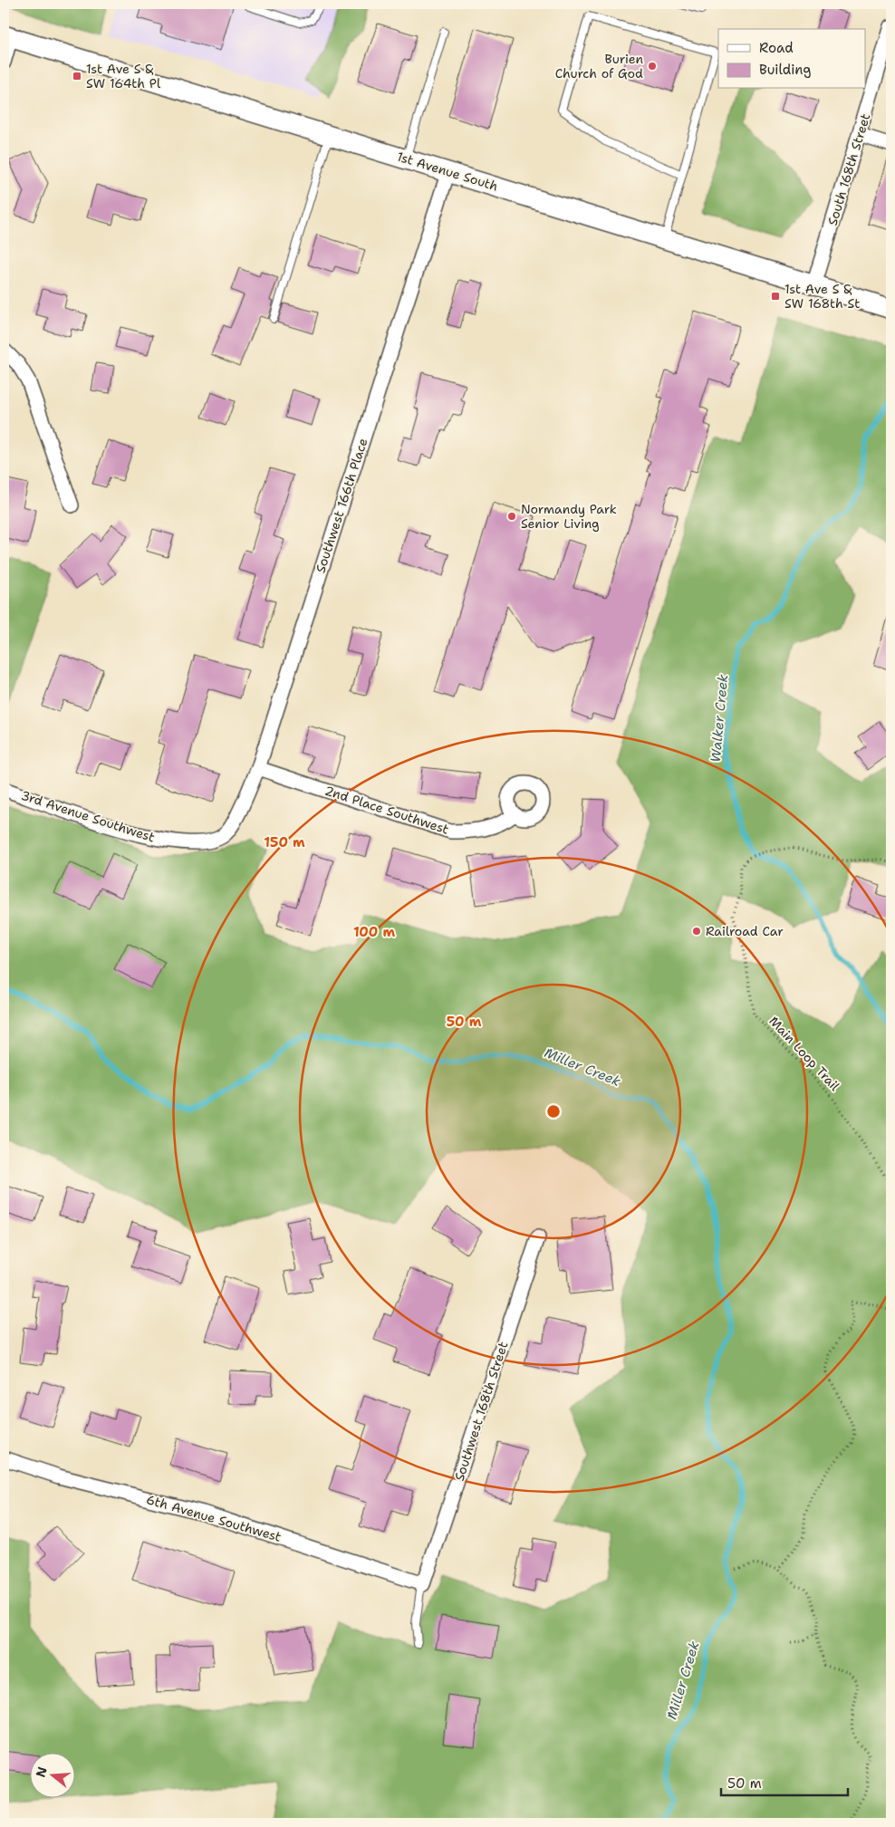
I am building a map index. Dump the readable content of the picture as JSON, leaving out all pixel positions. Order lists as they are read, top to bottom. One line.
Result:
{"streets":{"main road":["1st Avenue South"],"street":["South 168th Street","Southwest 166th Place","2nd Place Southwest","3rd Avenue Southwest","Southwest 168th Street","6th Avenue Southwest"],"path":["Main Loop Trail"]},"crossings":[["South 168th Street","1st Avenue South"],["1st Avenue South","Southwest 166th Place"],["Southwest 166th Place","2nd Place Southwest"],["Southwest 166th Place","3rd Avenue Southwest"],["Southwest 168th Street","6th Avenue Southwest"]],"water":["Walker Creek","Miller Creek"],"places":{"other":["Burien Church of God","Normandy Park Senior Living","Railroad Car"],"transit":["1st Ave S & SW 164th Pl","1st Ave S & SW 168th St"]},"legend":["Road","Building"],"scale_bar":"50 m","north":"left","rings":["150 m","100 m","50 m"]}
